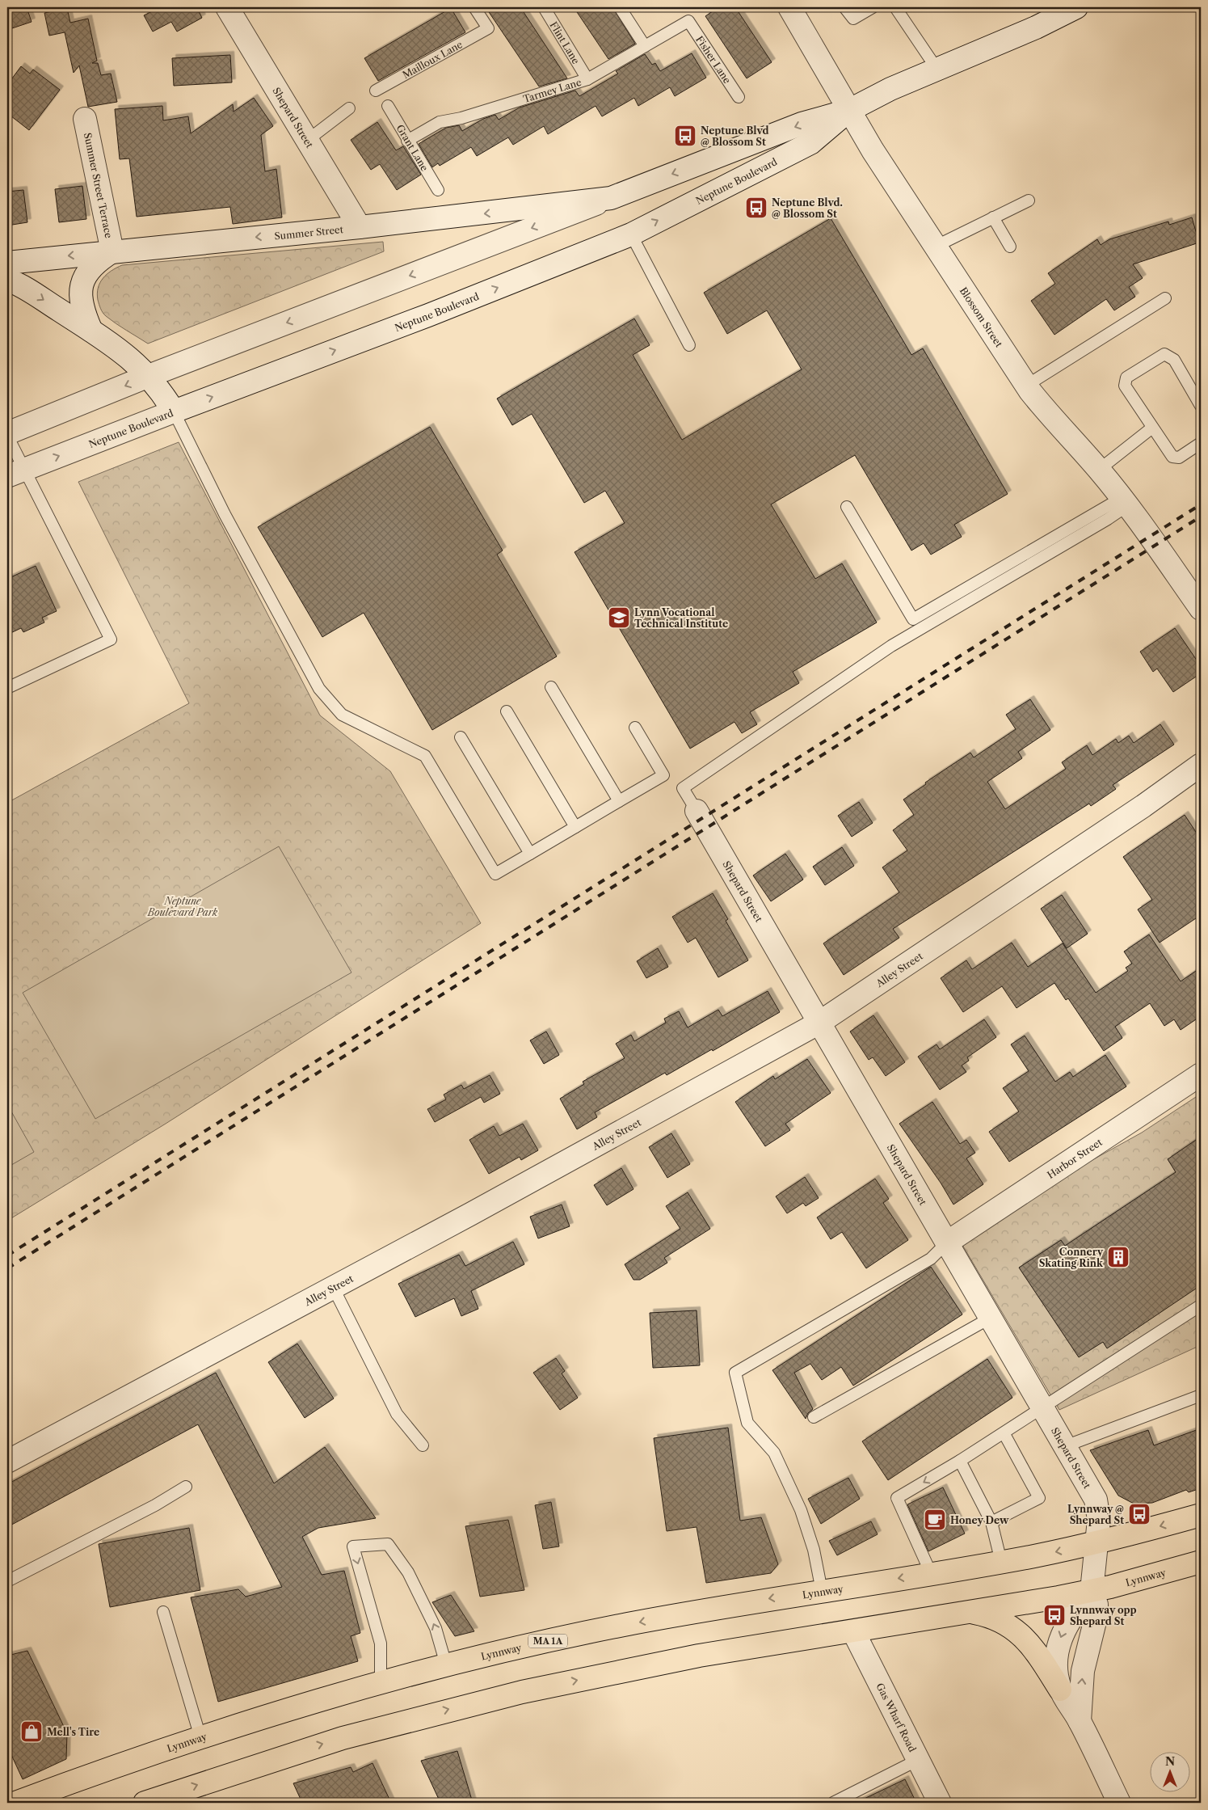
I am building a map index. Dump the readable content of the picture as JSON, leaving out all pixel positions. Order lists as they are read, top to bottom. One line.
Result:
{"streets":{"highway":["Lynnway","MA 1A"],"street":["Shepard Street","Neptune Boulevard","Summer Street Terrace","Summer Street","Blossom Street","Alley Street","Harbor Street","Gas Wharf Road"],"lane":["Flint Lane","Mailloux Lane","Fisher Lane","Tarmey Lane","Grant Lane"]},"crossings":[["Flint Lane","Tarmey Lane"],["Fisher Lane","Tarmey Lane"],["Tarmey Lane","Grant Lane"],["Shepard Street","Summer Street"],["Shepard Street","Alley Street"],["Shepard Street","Harbor Street"],["Shepard Street","Lynnway"],["Neptune Boulevard","Summer Street"],["Neptune Boulevard","Blossom Street"],["Summer Street Terrace","Summer Street"],["Lynnway","Gas Wharf Road"]],"one_way":["Summer Street"],"parks":["Neptune Boulevard Park"],"places":{"bus stop":["Neptune Blvd @ Blossom St","Neptune Blvd. @ Blossom St","Lynnway @ Shepard St","Lynnway opp Shepard St"],"school or university":["Lynn Vocational Technical Institute"],"building":["Connery Skating Rink"],"cafe":["Honey Dew"],"shop":["Mell's Tire"]},"north":"top"}
